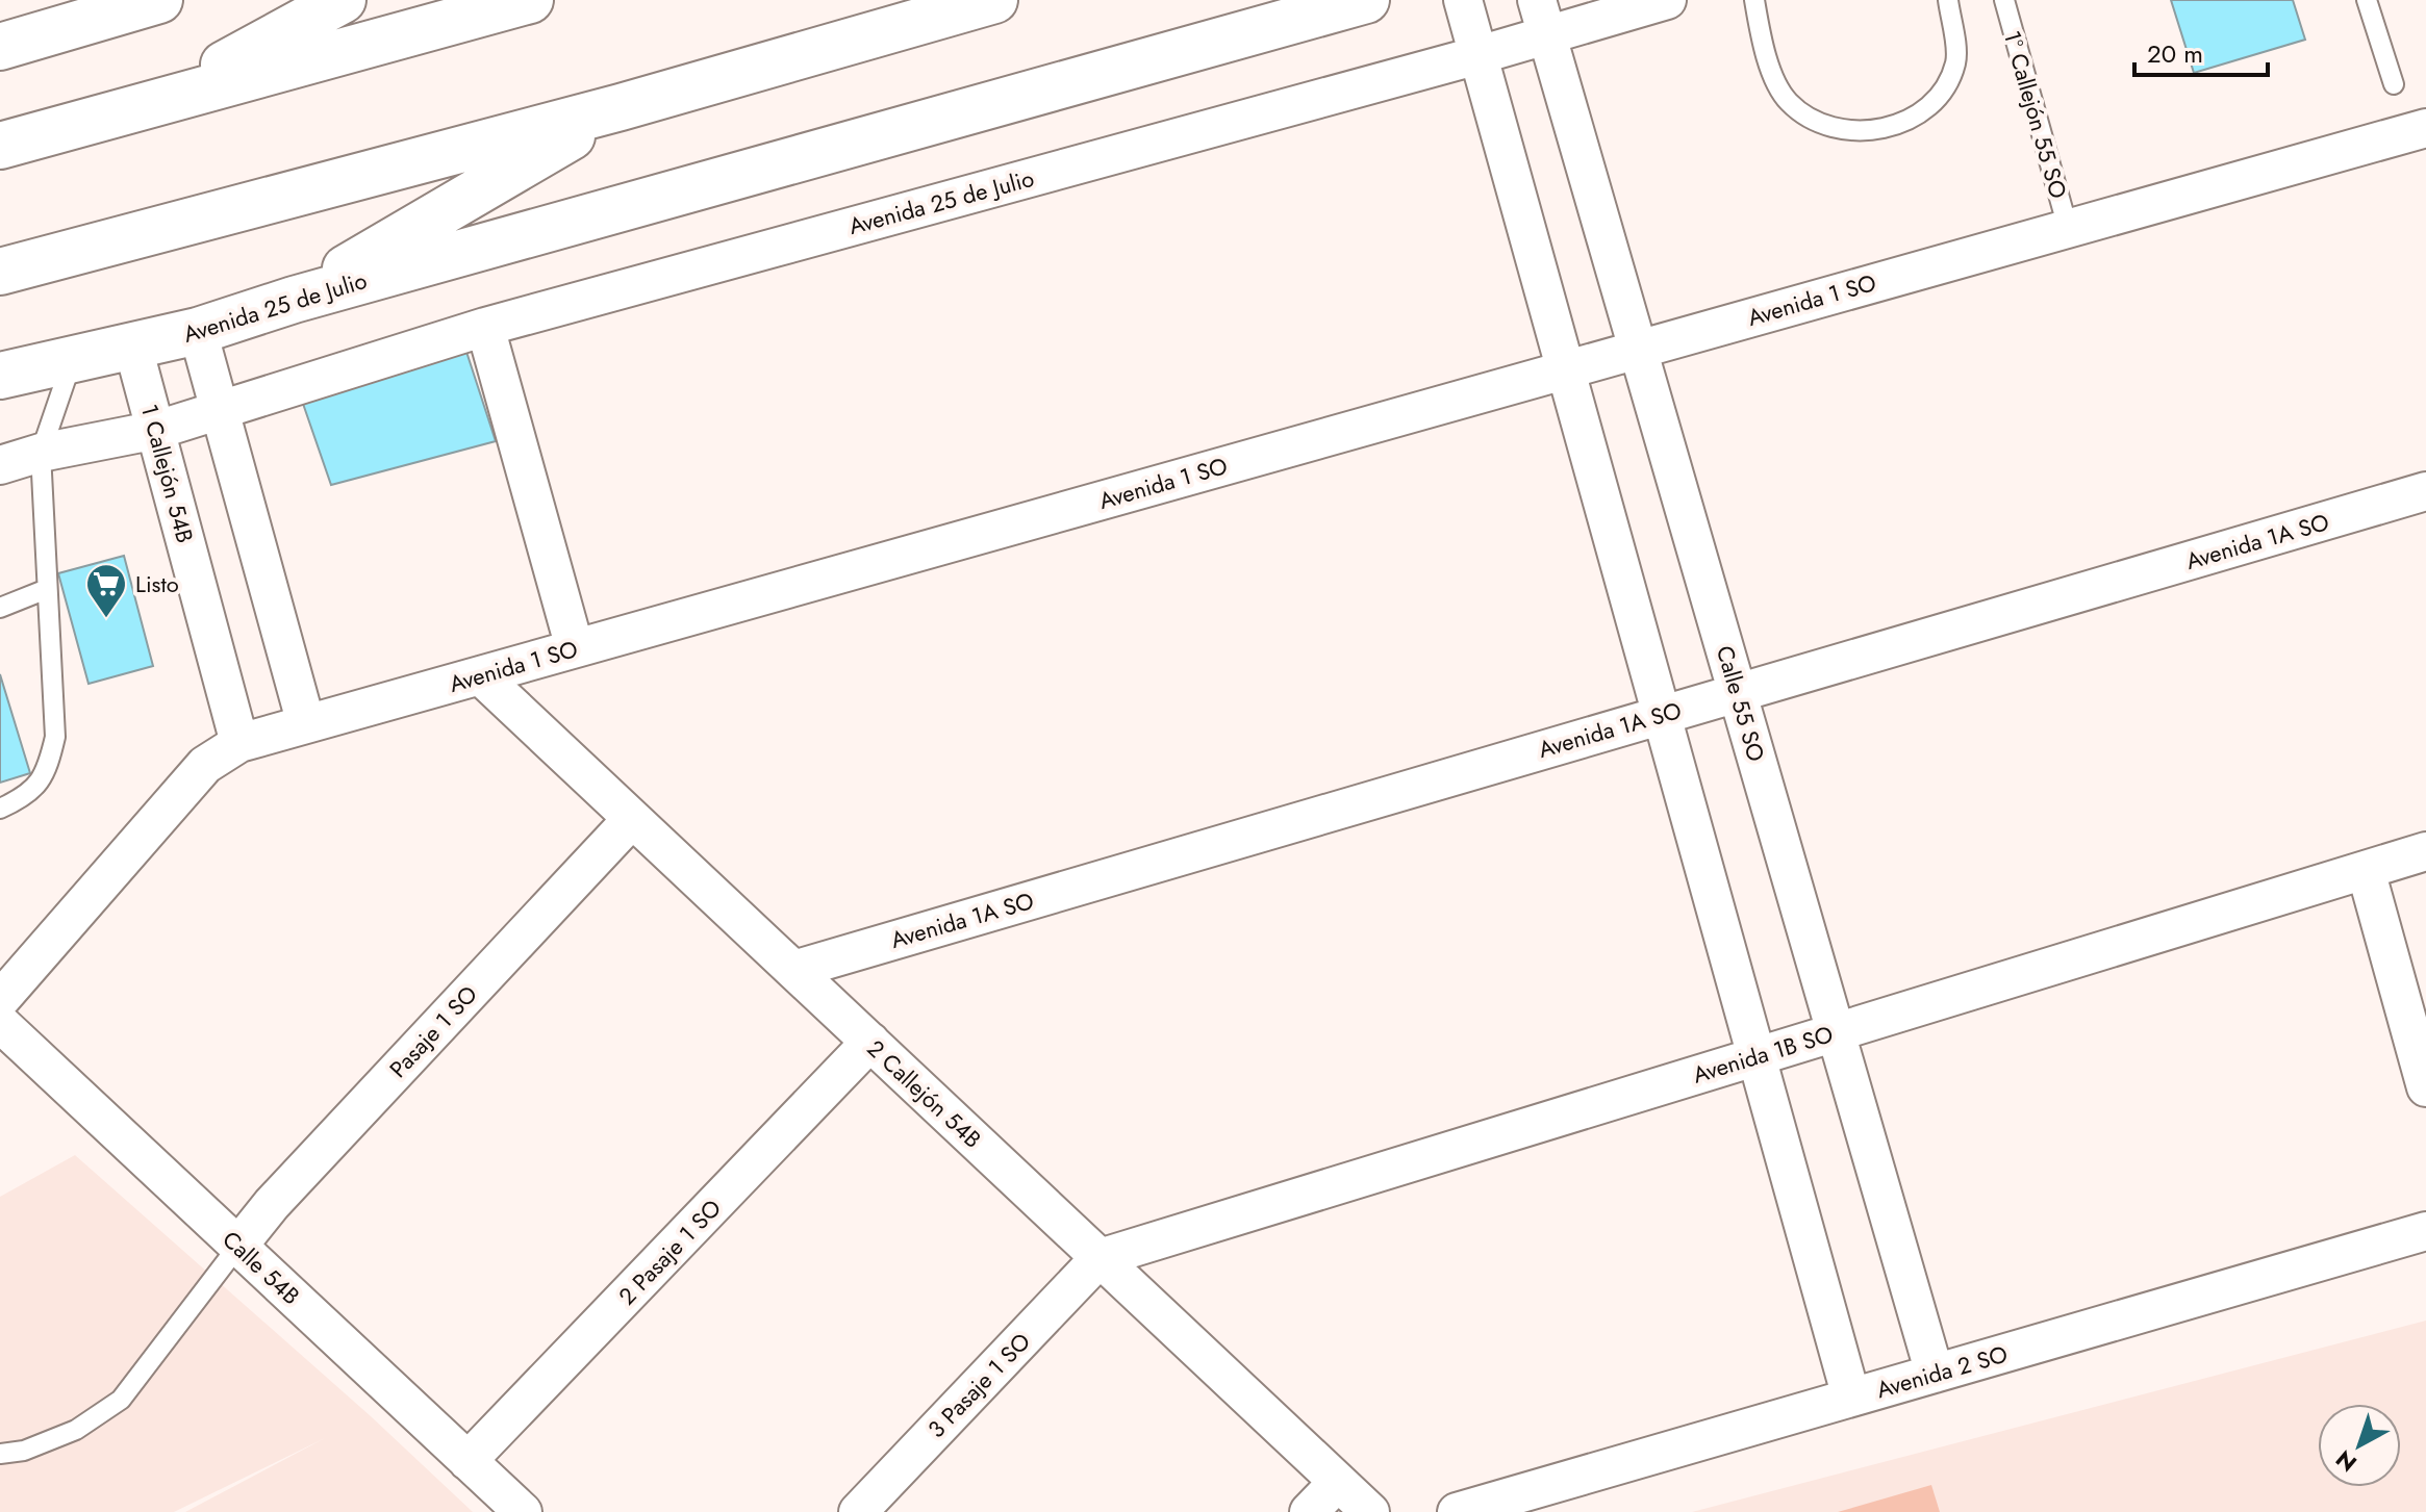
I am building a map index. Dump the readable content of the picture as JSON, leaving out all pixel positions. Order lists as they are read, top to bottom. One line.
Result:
{"streets":{"main road":["Avenida 25 de Julio"],"street":["Avenida 1 SO","1 Callejón 54B","Avenida 1A SO","Calle 55 SO","Pasaje 1 SO","Avenida 1B SO","2 Callejón 54B","2 Pasaje 1 SO","Calle 54B","Avenida 2 SO","3 Pasaje 1 SO"],"lane":["1º Callejón 55 SO"]},"crossings":[["1º Callejón 55 SO","Avenida 1 SO"],["Avenida 25 de Julio","1 Callejón 54B"],["Avenida 25 de Julio","Calle 55 SO"],["Avenida 1 SO","1 Callejón 54B"],["Avenida 1 SO","Calle 55 SO"],["Avenida 1 SO","2 Callejón 54B"],["Avenida 1A SO","Calle 55 SO"],["Avenida 1A SO","2 Callejón 54B"],["Calle 55 SO","Avenida 1B SO"],["Calle 55 SO","Avenida 2 SO"],["Pasaje 1 SO","2 Callejón 54B"],["Pasaje 1 SO","Calle 54B"],["Avenida 1B SO","2 Callejón 54B"],["Avenida 1B SO","3 Pasaje 1 SO"],["2 Callejón 54B","2 Pasaje 1 SO"],["2 Callejón 54B","3 Pasaje 1 SO"],["2 Pasaje 1 SO","Calle 54B"]],"places":{"supermarket":["Listo"]},"scale_bar":"20 m","north":"bottom left"}
